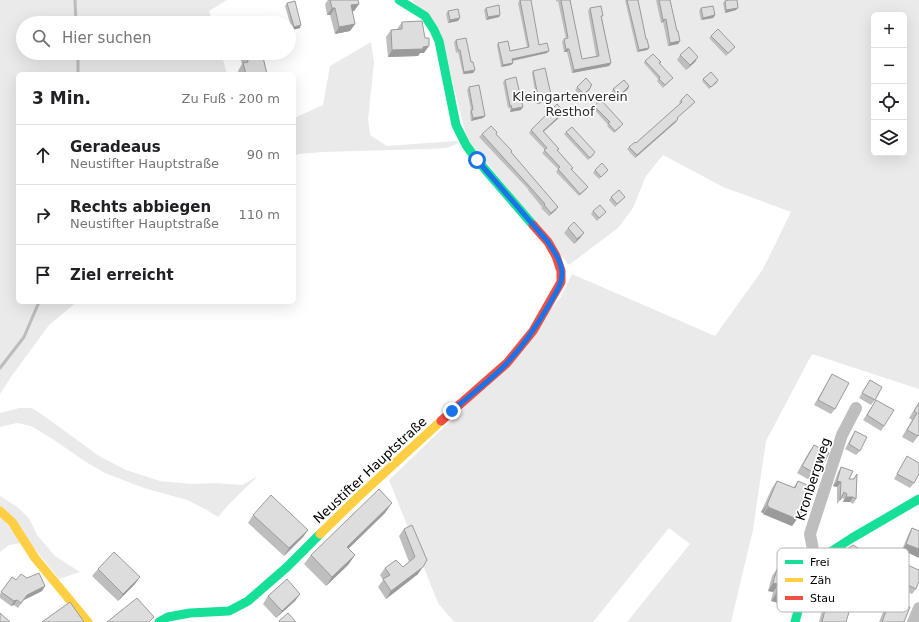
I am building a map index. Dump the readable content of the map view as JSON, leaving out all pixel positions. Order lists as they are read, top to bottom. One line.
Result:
{"streets":{"street":["Neustifter Hauptstraße","Kronbergweg"]},"parks":["Kleingartenverein Resthof"],"legend":["Frei","Zäh","Stau"],"page":{"map_buttons":["+","−"],"search":"Hier suchen","heading":["3 Min.","Zu Fuß · 200 m"],"list":[["Geradeaus","Neustifter Hauptstraße","90 m"],["Rechts abbiegen","Neustifter Hauptstraße","110 m"],"Ziel erreicht"]}}
